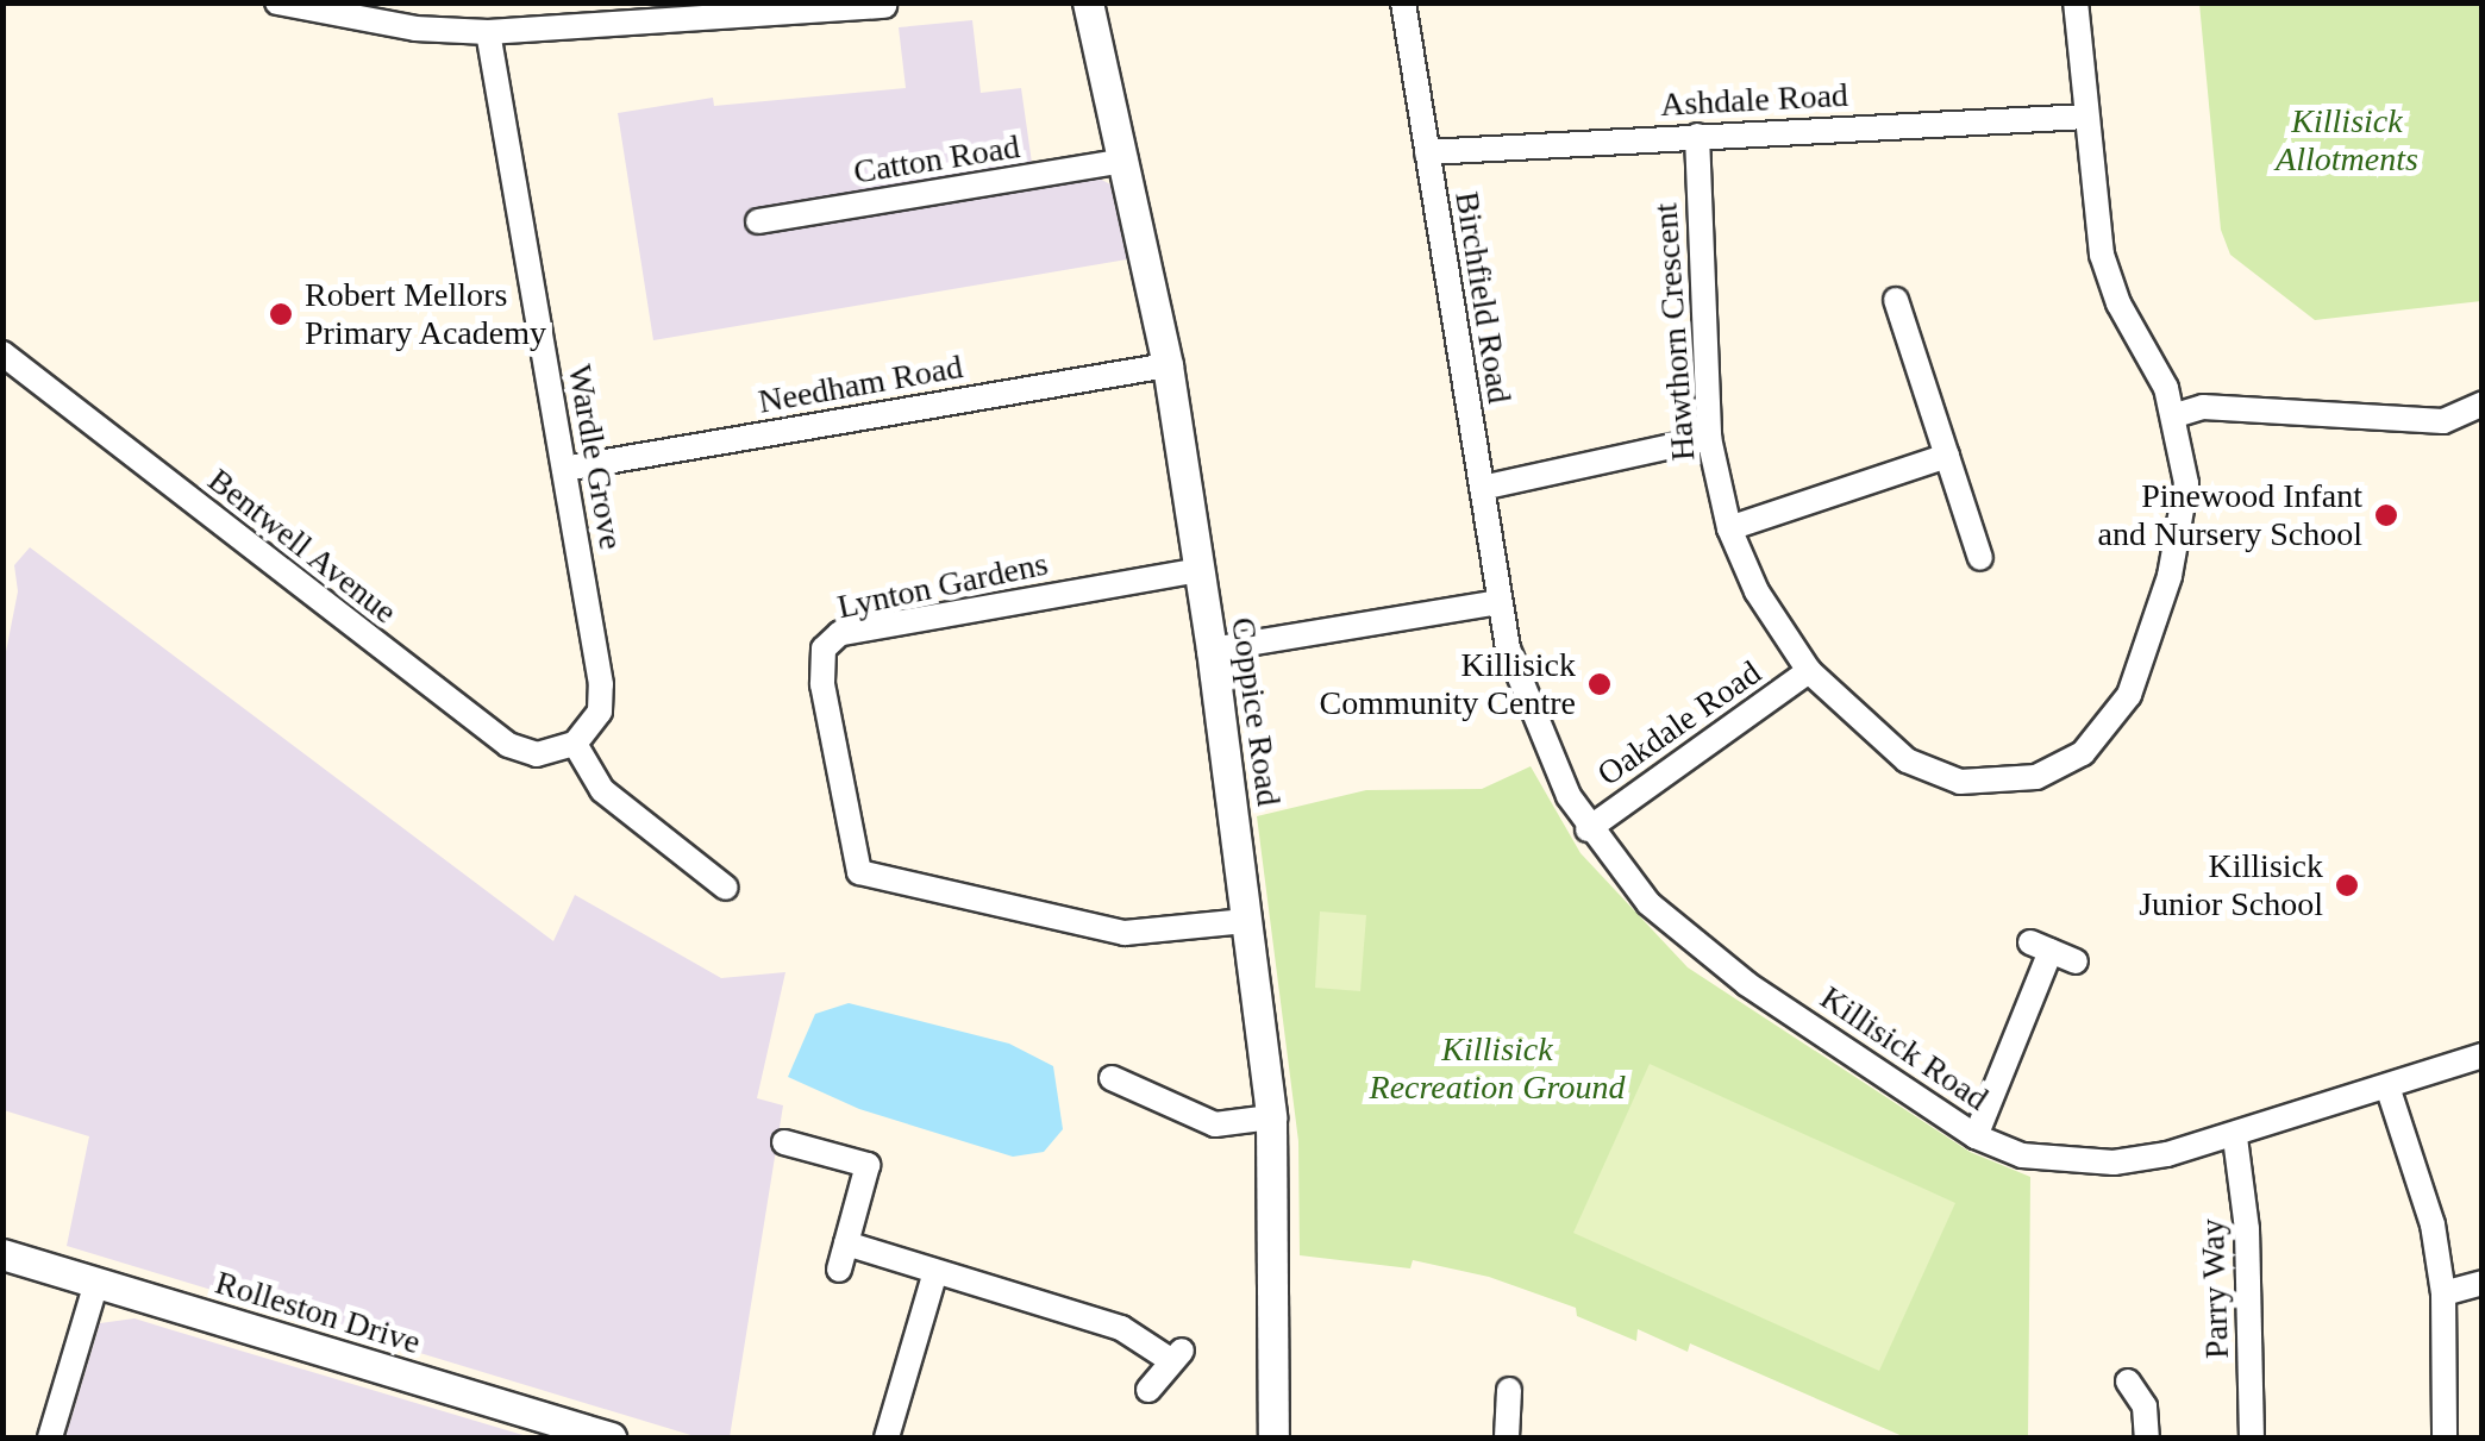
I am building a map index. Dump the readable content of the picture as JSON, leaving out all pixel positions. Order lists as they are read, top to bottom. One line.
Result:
{"streets":{"street":["Ashdale Road","Catton Road","Birchfield Road","Hawthorn Crescent","Needham Road","Wardle Grove","Bentwell Avenue","Lynton Gardens","Coppice Road","Oakdale Road","Killisick Road","Parry Way","Rolleston Drive"]},"crossings":[["Ashdale Road","Birchfield Road"],["Ashdale Road","Hawthorn Crescent"],["Catton Road","Coppice Road"],["Birchfield Road","Killisick Road"],["Hawthorn Crescent","Oakdale Road"],["Needham Road","Wardle Grove"],["Needham Road","Coppice Road"],["Wardle Grove","Bentwell Avenue"],["Lynton Gardens","Coppice Road"],["Oakdale Road","Killisick Road"],["Killisick Road","Parry Way"]],"parks":["Killisick Allotments","Killisick Recreation Ground"],"places":["Robert Mellors Primary Academy","Pinewood Infant and Nursery School","Killisick Community Centre","Killisick Junior School"]}
